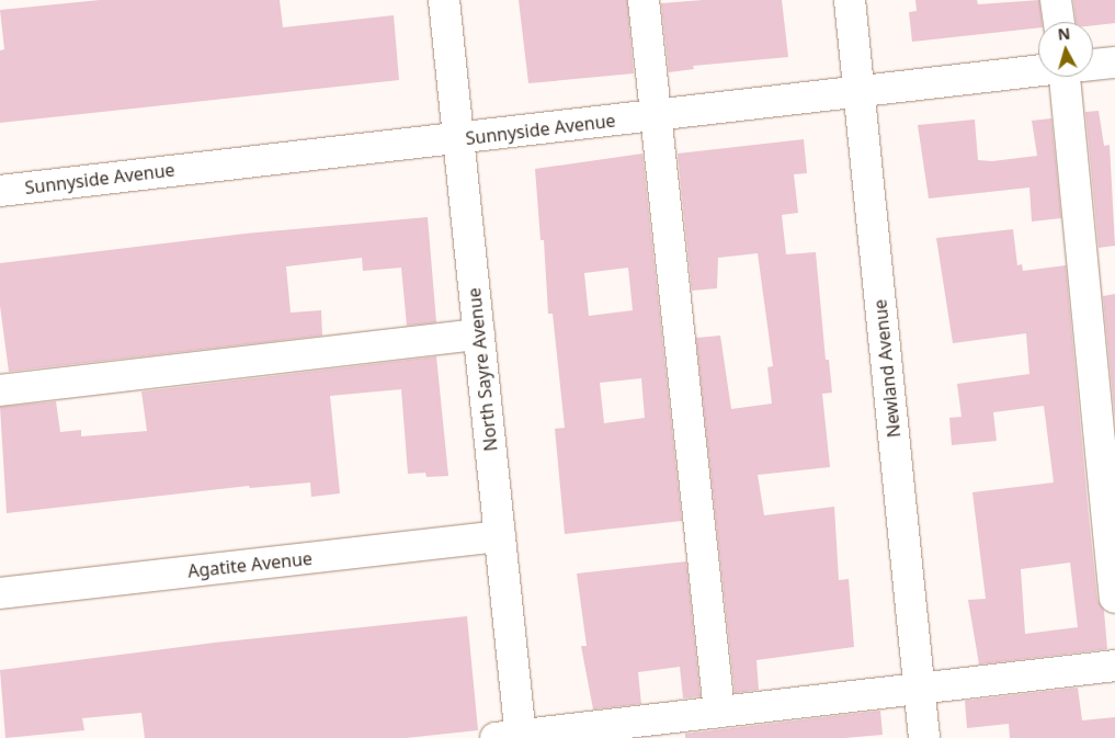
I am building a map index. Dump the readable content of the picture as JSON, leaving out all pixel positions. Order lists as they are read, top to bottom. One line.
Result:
{"streets":{"street":["Sunnyside Avenue","Newland Avenue","North Sayre Avenue","Agatite Avenue"]},"crossings":[["Sunnyside Avenue","Newland Avenue"],["Sunnyside Avenue","North Sayre Avenue"],["North Sayre Avenue","Agatite Avenue"]],"north":"top"}
